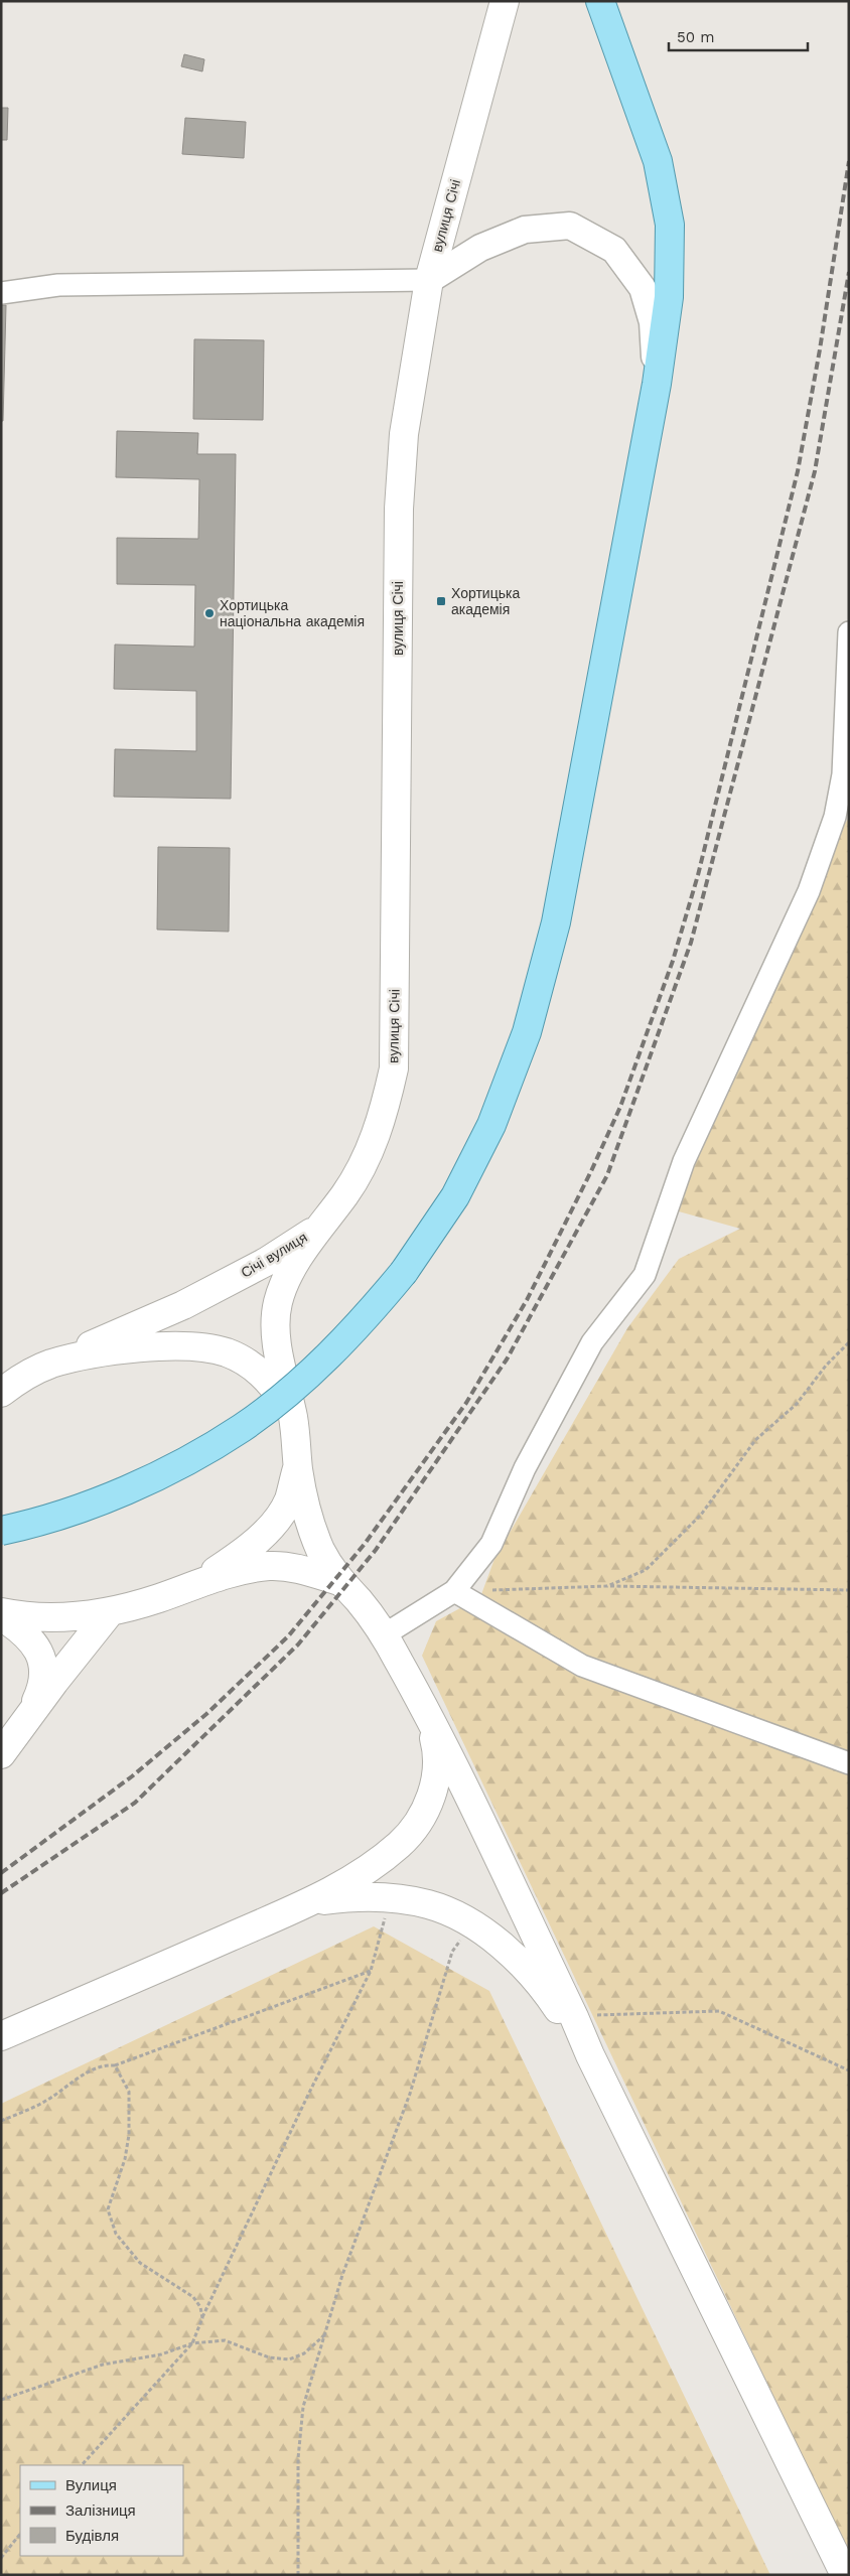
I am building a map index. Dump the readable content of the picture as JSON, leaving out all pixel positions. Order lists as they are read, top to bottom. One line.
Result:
{"streets":{"main road":["вулиця Січі","Січі вулиця"]},"crossings":[["вулиця Січі","Січі вулиця"]],"places":{"transit":["Хортицька академія"],"other":["Хортицька національна академія"]},"legend":["Вулиця","Залізниця","Будівля"],"scale_bar":"50 m"}
